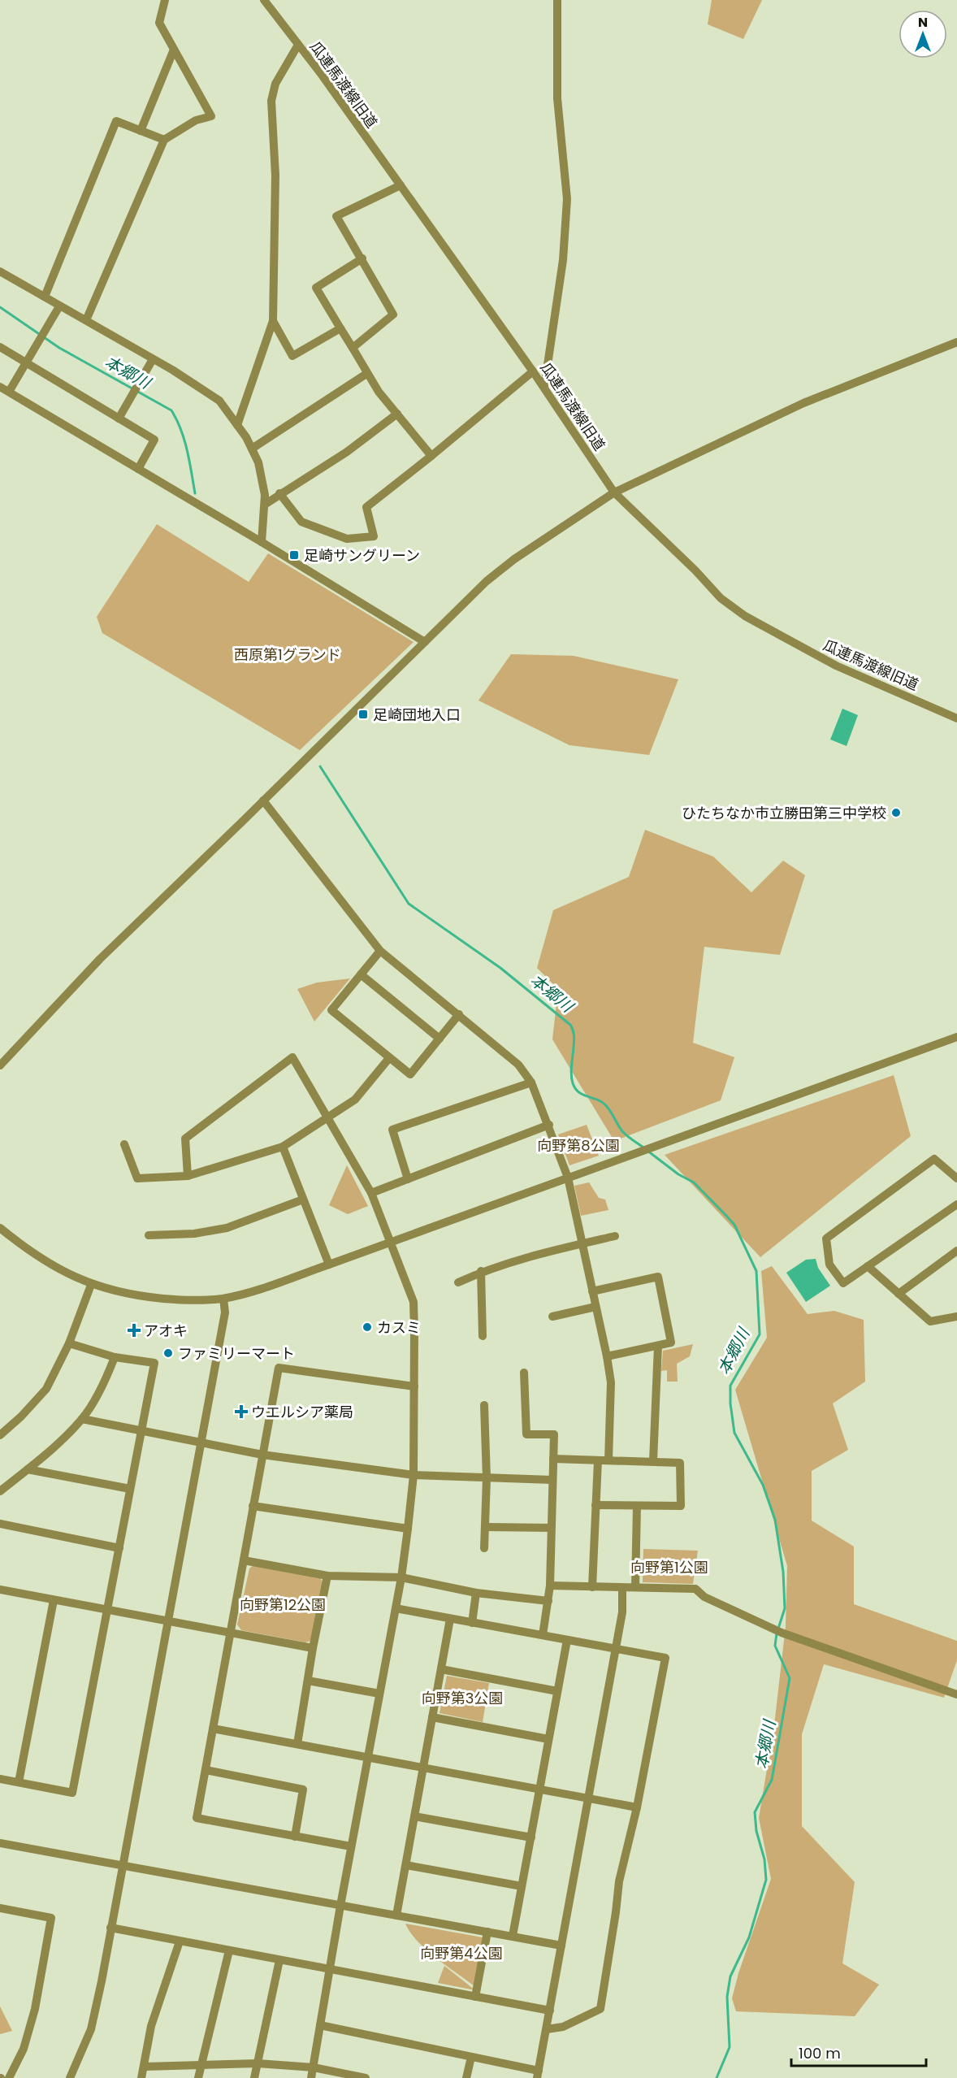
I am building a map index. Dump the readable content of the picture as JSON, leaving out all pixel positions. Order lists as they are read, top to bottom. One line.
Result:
{"streets":{"street":["瓜連馬渡線旧道"]},"water":["本郷川"],"parks":["西原第1グランド","向野第8公園","向野第1公園","向野第12公園","向野第3公園","向野第4公園"],"places":{"transit":["足崎サングリーン","足崎団地入口"],"other":["ひたちなか市立勝田第三中学校","カスミ","ファミリーマート"],"health":["アオキ","ウエルシア薬局"]},"scale_bar":"100 m","north":"top"}
